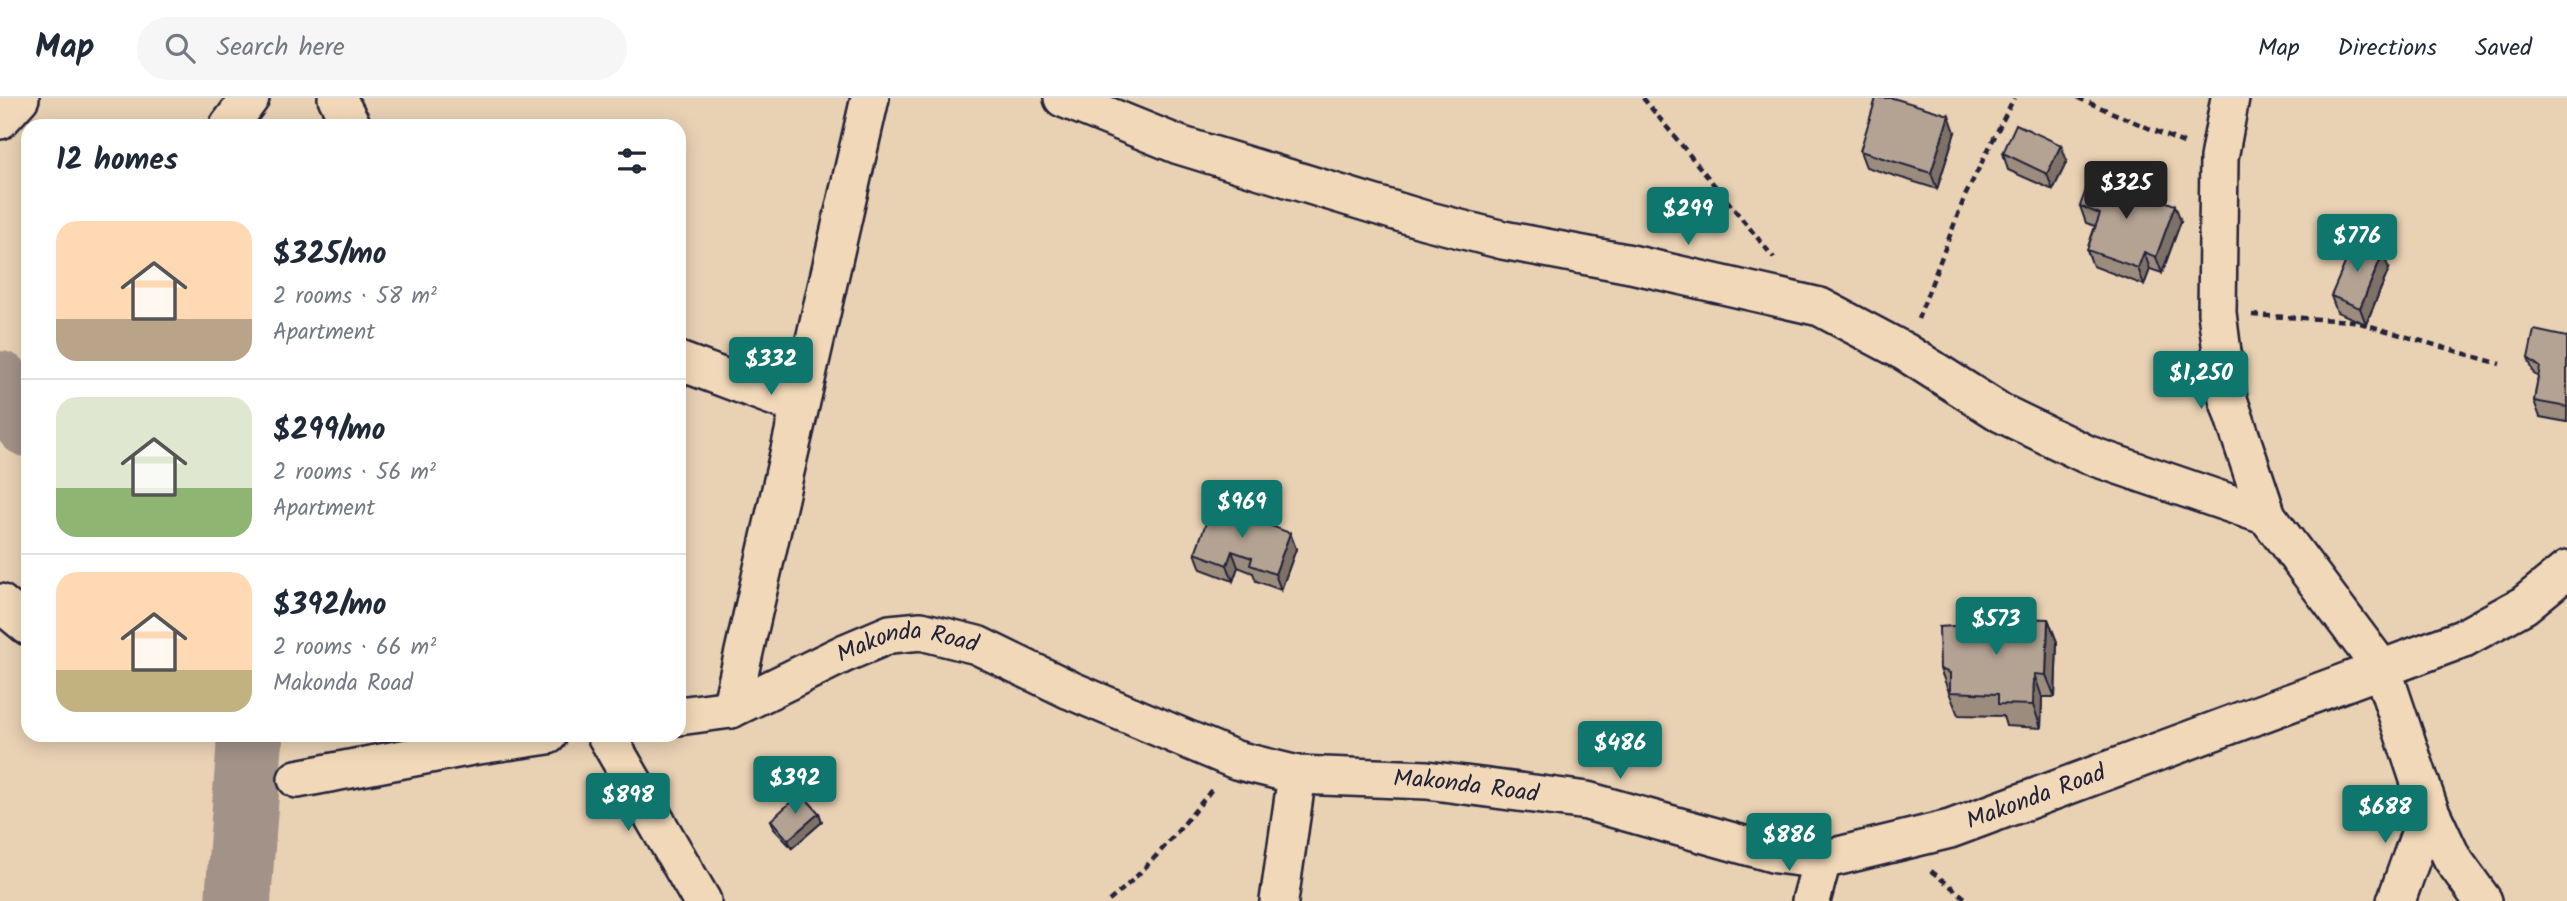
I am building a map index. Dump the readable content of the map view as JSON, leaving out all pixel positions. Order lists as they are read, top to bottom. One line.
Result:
{"streets":{"street":["Makonda Road"]},"page":{"header":"Map","search":"Search here","nav":["Map","Directions","Saved"],"heading":"12 homes","price":["$325","$299","$776","$332","$1,250","$969","$573","$486","$392","$898","$688","$886"],"list":[{"name":"$325/mo","note":"2 rooms · 58 m² · Apartment"},{"name":"$299/mo","note":"2 rooms · 56 m² · Apartment"},{"name":"$392/mo","note":"2 rooms · 66 m² · Makonda Road"}]}}
